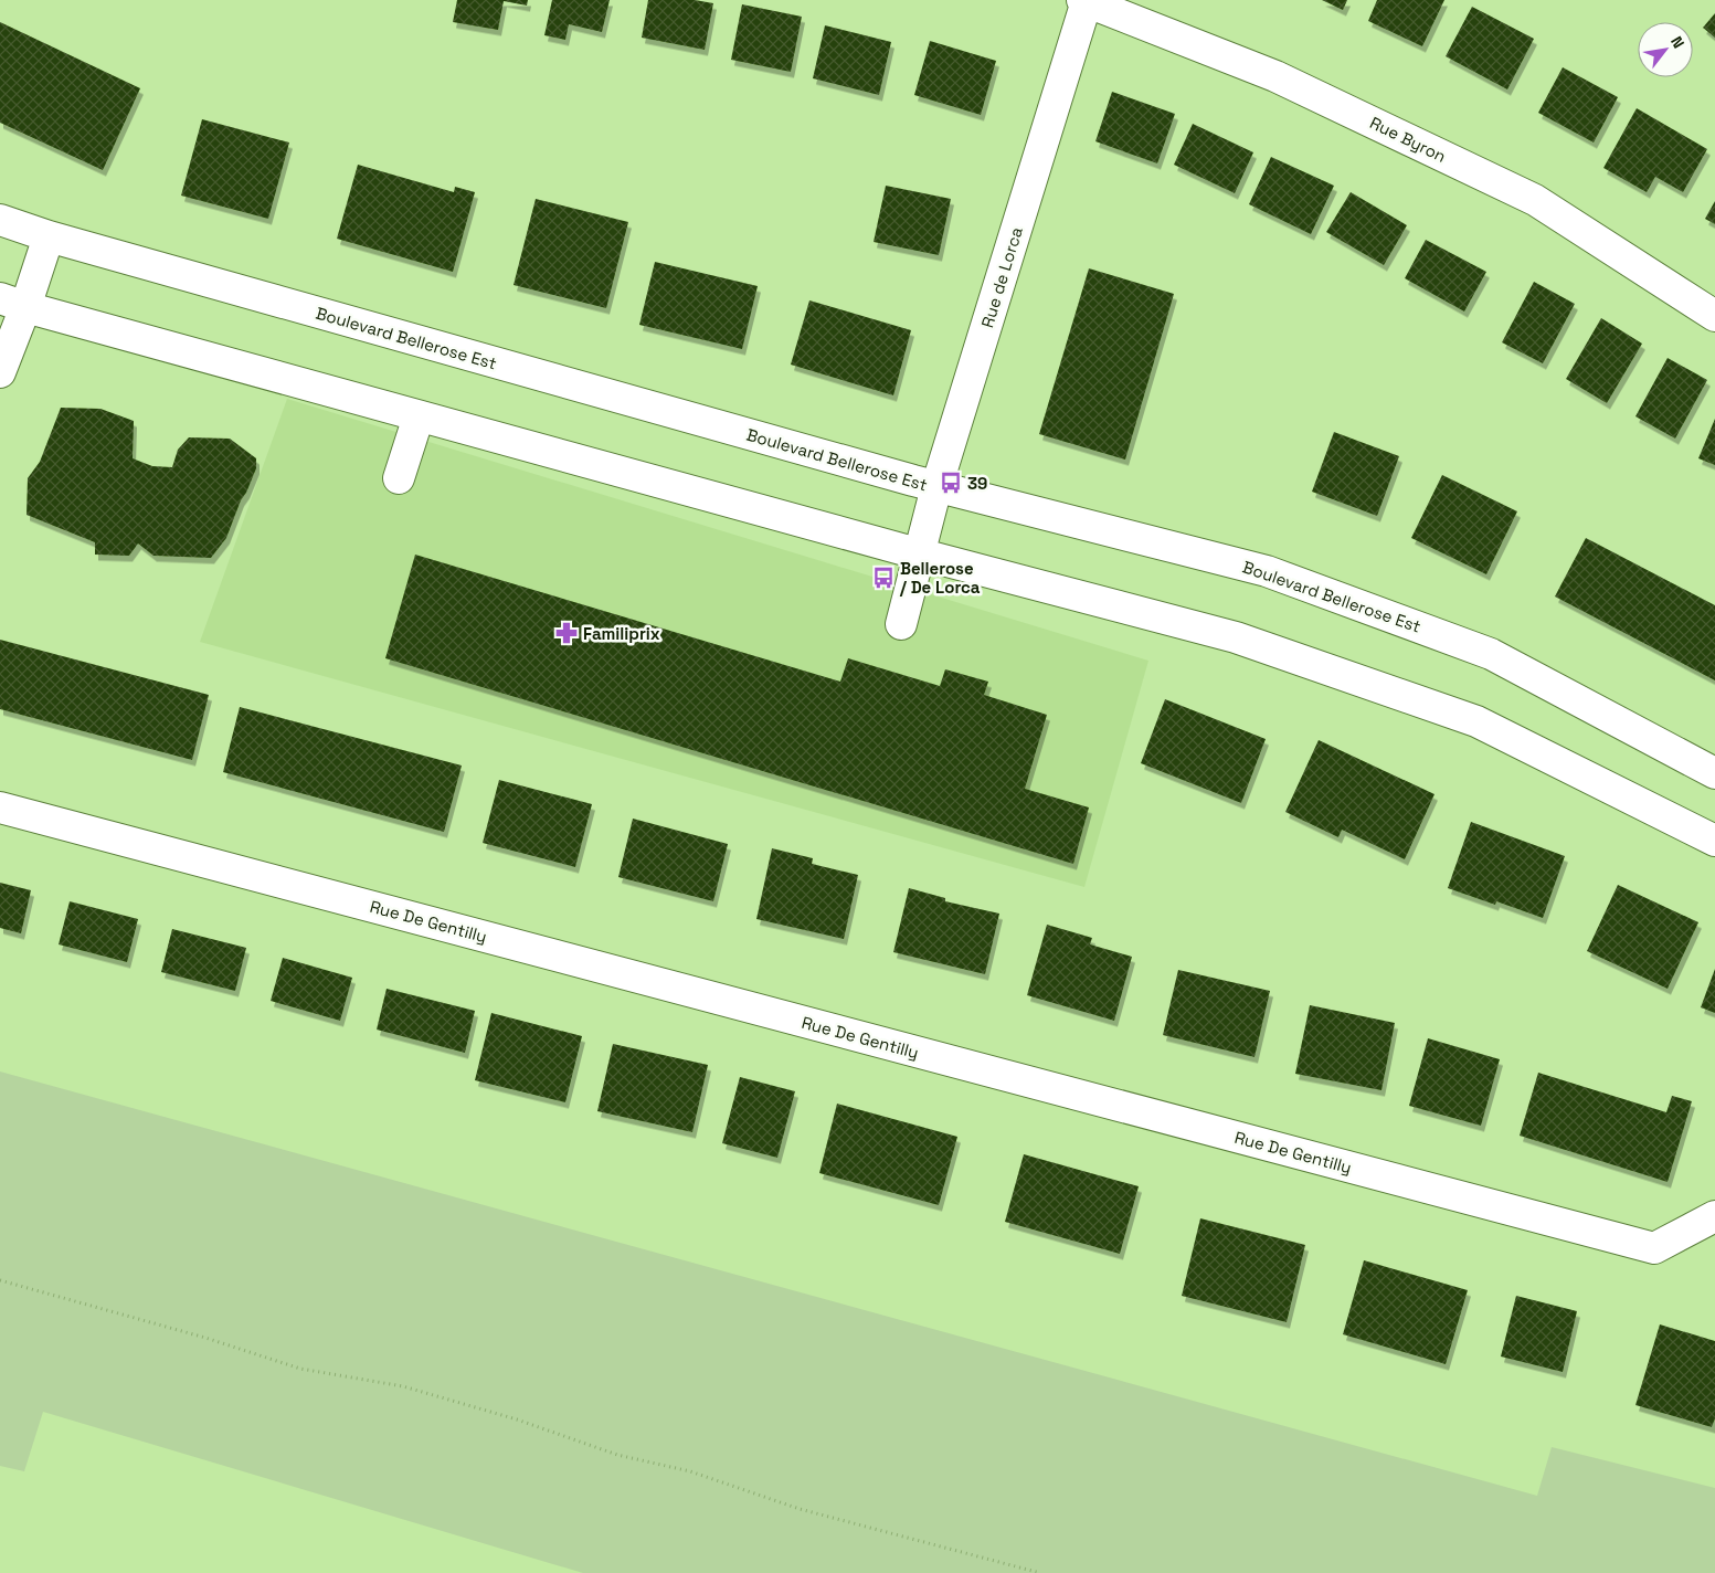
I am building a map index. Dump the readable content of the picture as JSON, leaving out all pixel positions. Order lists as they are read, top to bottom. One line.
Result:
{"streets":{"street":["Rue Byron","Rue de Lorca","Boulevard Bellerose Est","Rue De Gentilly"]},"crossings":[["Rue Byron","Rue de Lorca"],["Rue de Lorca","Boulevard Bellerose Est"]],"places":{"bus stop":["39","Bellerose / De Lorca"],"pharmacy":["Familiprix"]},"north":"top right"}
